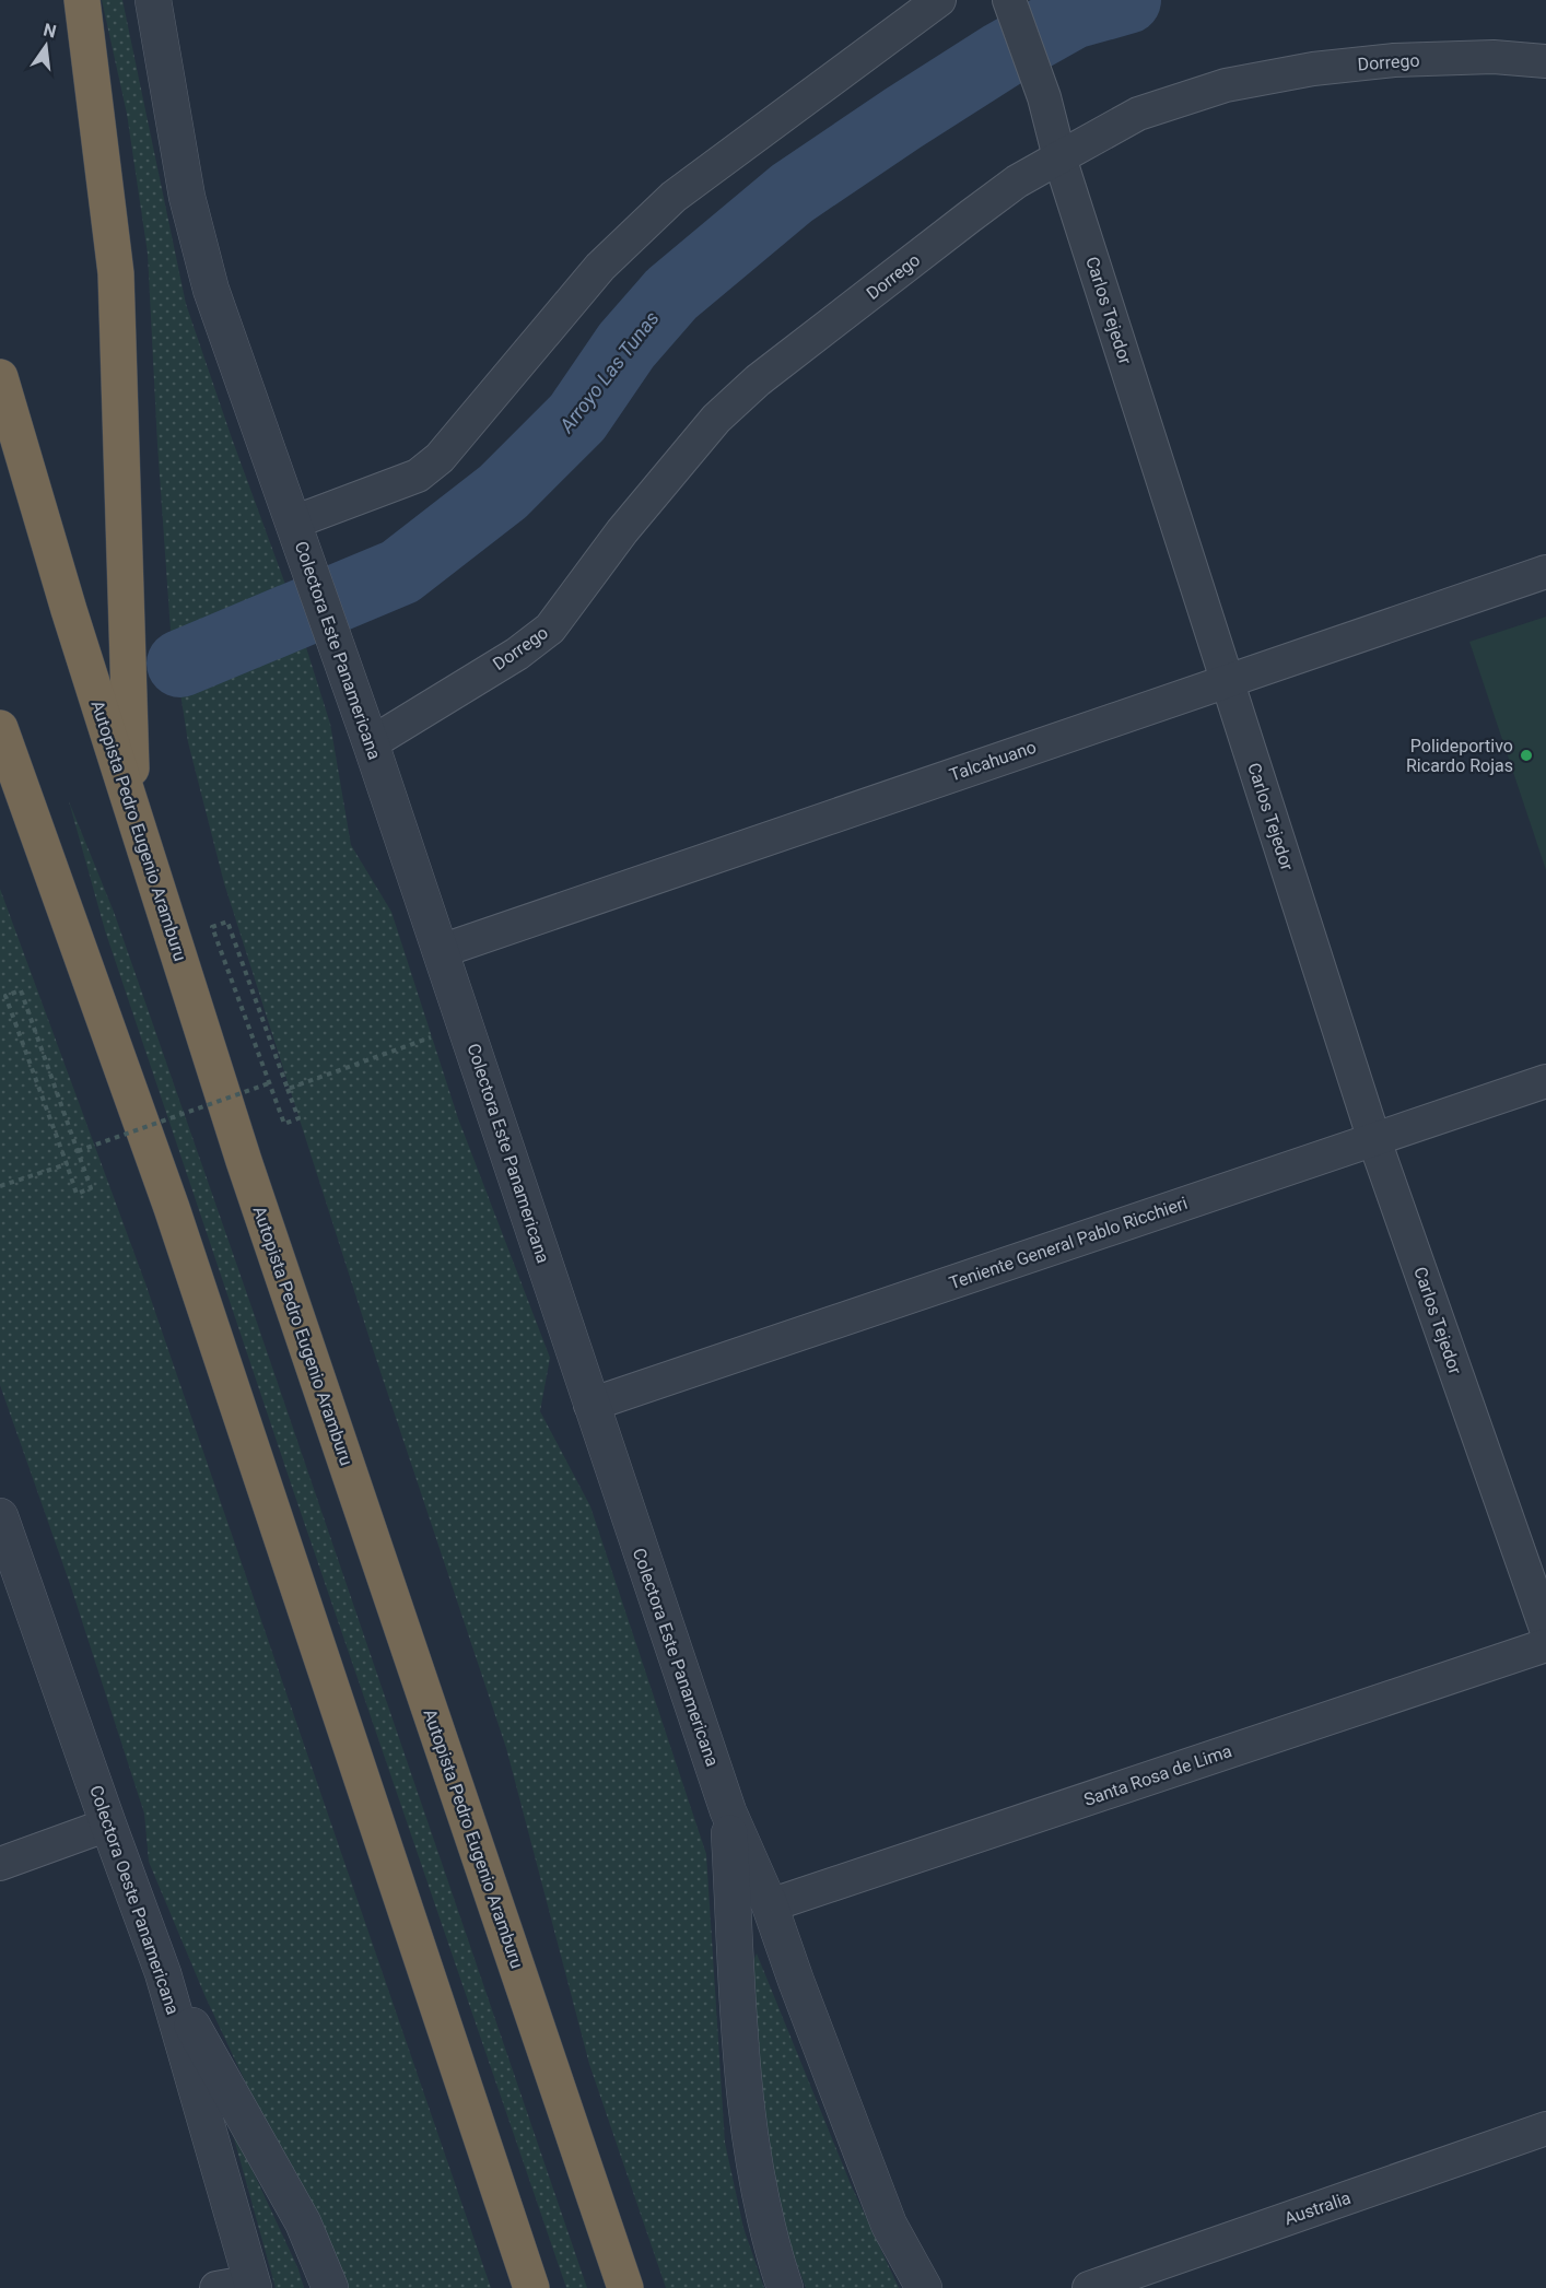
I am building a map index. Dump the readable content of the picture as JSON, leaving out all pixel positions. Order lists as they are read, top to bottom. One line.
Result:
{"streets":{"highway":["Autopista Pedro Eugenio Aramburu"],"street":["Dorrego","Carlos Tejedor","Colectora Este Panamericana","Talcahuano","Teniente General Pablo Ricchieri","Santa Rosa de Lima","Colectora Oeste Panamericana","Australia"]},"crossings":[["Dorrego","Carlos Tejedor"],["Dorrego","Colectora Este Panamericana"],["Carlos Tejedor","Talcahuano"],["Carlos Tejedor","Teniente General Pablo Ricchieri"],["Colectora Este Panamericana","Talcahuano"],["Colectora Este Panamericana","Teniente General Pablo Ricchieri"],["Colectora Este Panamericana","Santa Rosa de Lima"]],"water":["Arroyo Las Tunas"],"places":["Polideportivo Ricardo Rojas"],"north":"top"}
